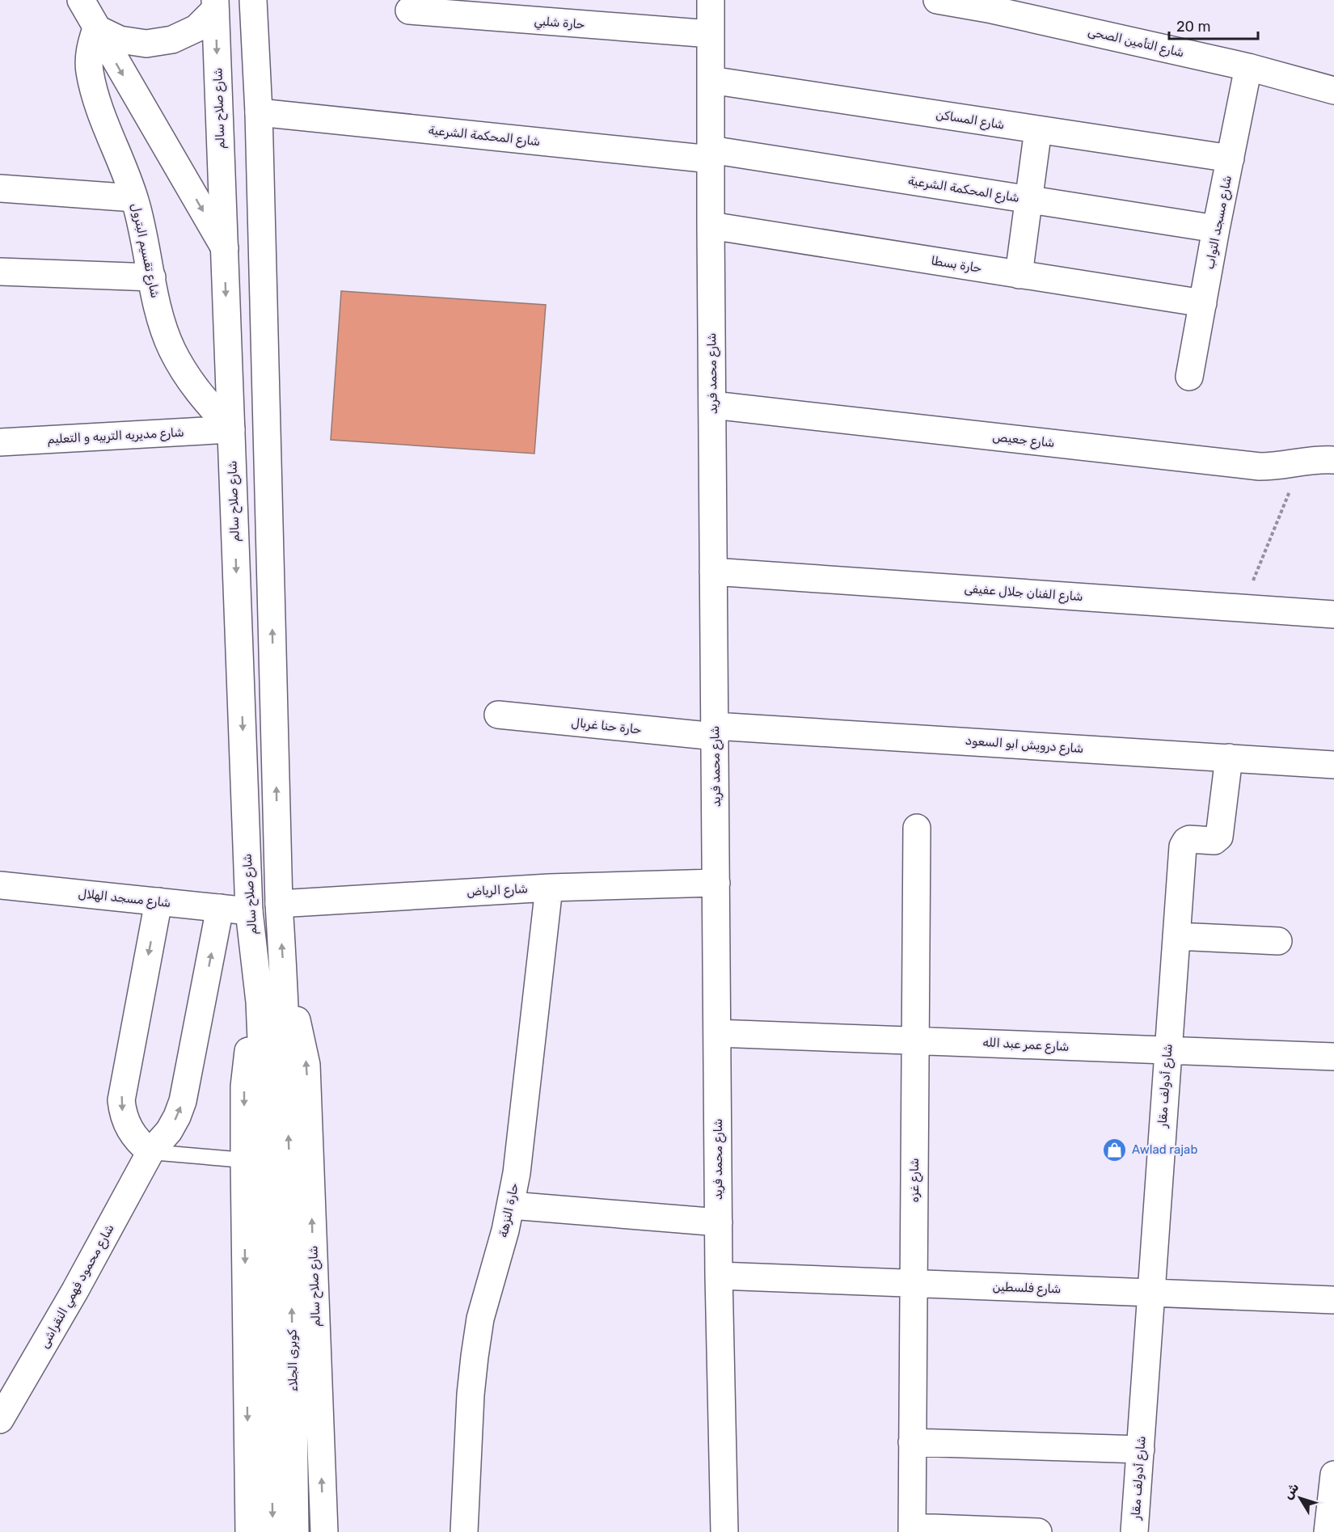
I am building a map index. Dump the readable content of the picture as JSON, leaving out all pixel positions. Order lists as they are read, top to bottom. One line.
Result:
{"streets":{"street":["حارة شلبي","شارع التأمين الصحى","شارع صلاح سالم","شارع المساكن","شارع المحكمة الشرعية","شارع مسجد التواب","شارع تقسيم البترول","حارة بسطا","شارع محمد فريد","شارع مديريه التربيه و التعليم","شارع جعيص","شارع الفنان جلال عفيفى","حارة حنا غربال","شارع درويش ابو السعود","شارع الرياض","شارع مسجد الهلال","شارع عمر عبد الله","شارع أدولف مقار","شارع غزه","حارة النزهة","شارع محمود فهمي النقراشى","شارع فلسطين","كوبرى الجلاء"]},"crossings":[["حارة شلبي","شارع محمد فريد"],["شارع التأمين الصحى","شارع مسجد التواب"],["شارع صلاح سالم","شارع المحكمة الشرعية"],["شارع صلاح سالم","شارع تقسيم البترول"],["شارع صلاح سالم","شارع مديريه التربيه و التعليم"],["شارع صلاح سالم","شارع الرياض"],["شارع صلاح سالم","شارع مسجد الهلال"],["شارع صلاح سالم","كوبرى الجلاء"],["شارع المساكن","شارع مسجد التواب"],["شارع المساكن","شارع محمد فريد"],["شارع المحكمة الشرعية","شارع مسجد التواب"],["شارع المحكمة الشرعية","شارع محمد فريد"],["شارع مسجد التواب","حارة بسطا"],["شارع تقسيم البترول","شارع مديريه التربيه و التعليم"],["حارة بسطا","شارع محمد فريد"],["شارع محمد فريد","شارع جعيص"],["شارع محمد فريد","شارع الفنان جلال عفيفى"],["شارع محمد فريد","حارة حنا غربال"],["شارع محمد فريد","شارع درويش ابو السعود"],["شارع محمد فريد","شارع الرياض"],["شارع محمد فريد","شارع عمر عبد الله"],["شارع محمد فريد","شارع فلسطين"],["حارة حنا غربال","شارع درويش ابو السعود"],["شارع درويش ابو السعود","شارع أدولف مقار"],["شارع الرياض","حارة النزهة"],["شارع مسجد الهلال","شارع محمود فهمي النقراشى"],["شارع عمر عبد الله","شارع أدولف مقار"],["شارع عمر عبد الله","شارع غزه"],["شارع أدولف مقار","شارع فلسطين"],["شارع غزه","شارع فلسطين"]],"places":{"shop":["Awlad rajab"]},"scale_bar":"20 m","north":"top left"}
